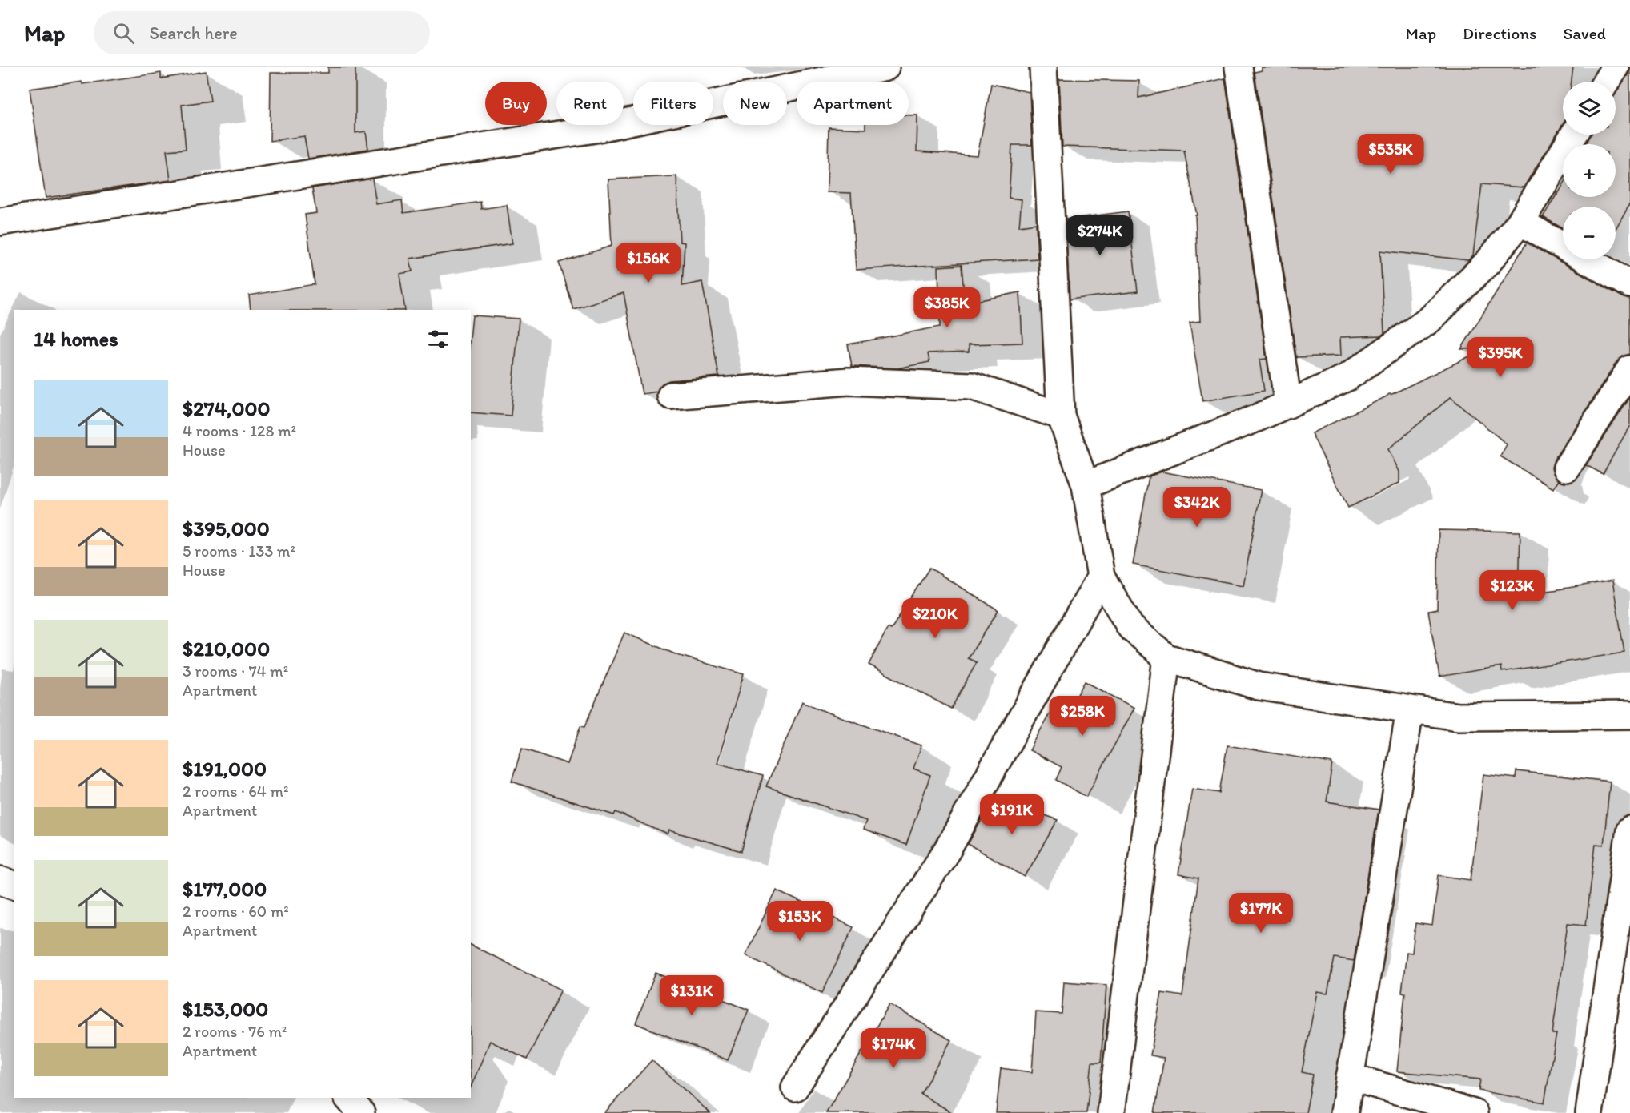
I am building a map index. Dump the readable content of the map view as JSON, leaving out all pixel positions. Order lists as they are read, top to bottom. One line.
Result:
{"page":{"header":"Map","search":"Search here","nav":["Map","Directions","Saved"],"map_buttons":["+","−"],"chip":["Buy","Rent","Filters","New","Apartment"],"price":["$535K","$274K","$156K","$385K","$395K","$342K","$123K","$210K","$258K","$191K","$177K","$153K","$131K","$174K"],"heading":"14 homes","list":[{"name":"$274,000","note":"4 rooms · 128 m² · House"},{"name":"$395,000","note":"5 rooms · 133 m² · House"},{"name":"$210,000","note":"3 rooms · 74 m² · Apartment"},{"name":"$191,000","note":"2 rooms · 64 m² · Apartment"},{"name":"$177,000","note":"2 rooms · 60 m² · Apartment"},{"name":"$153,000","note":"2 rooms · 76 m² · Apartment"}]}}
